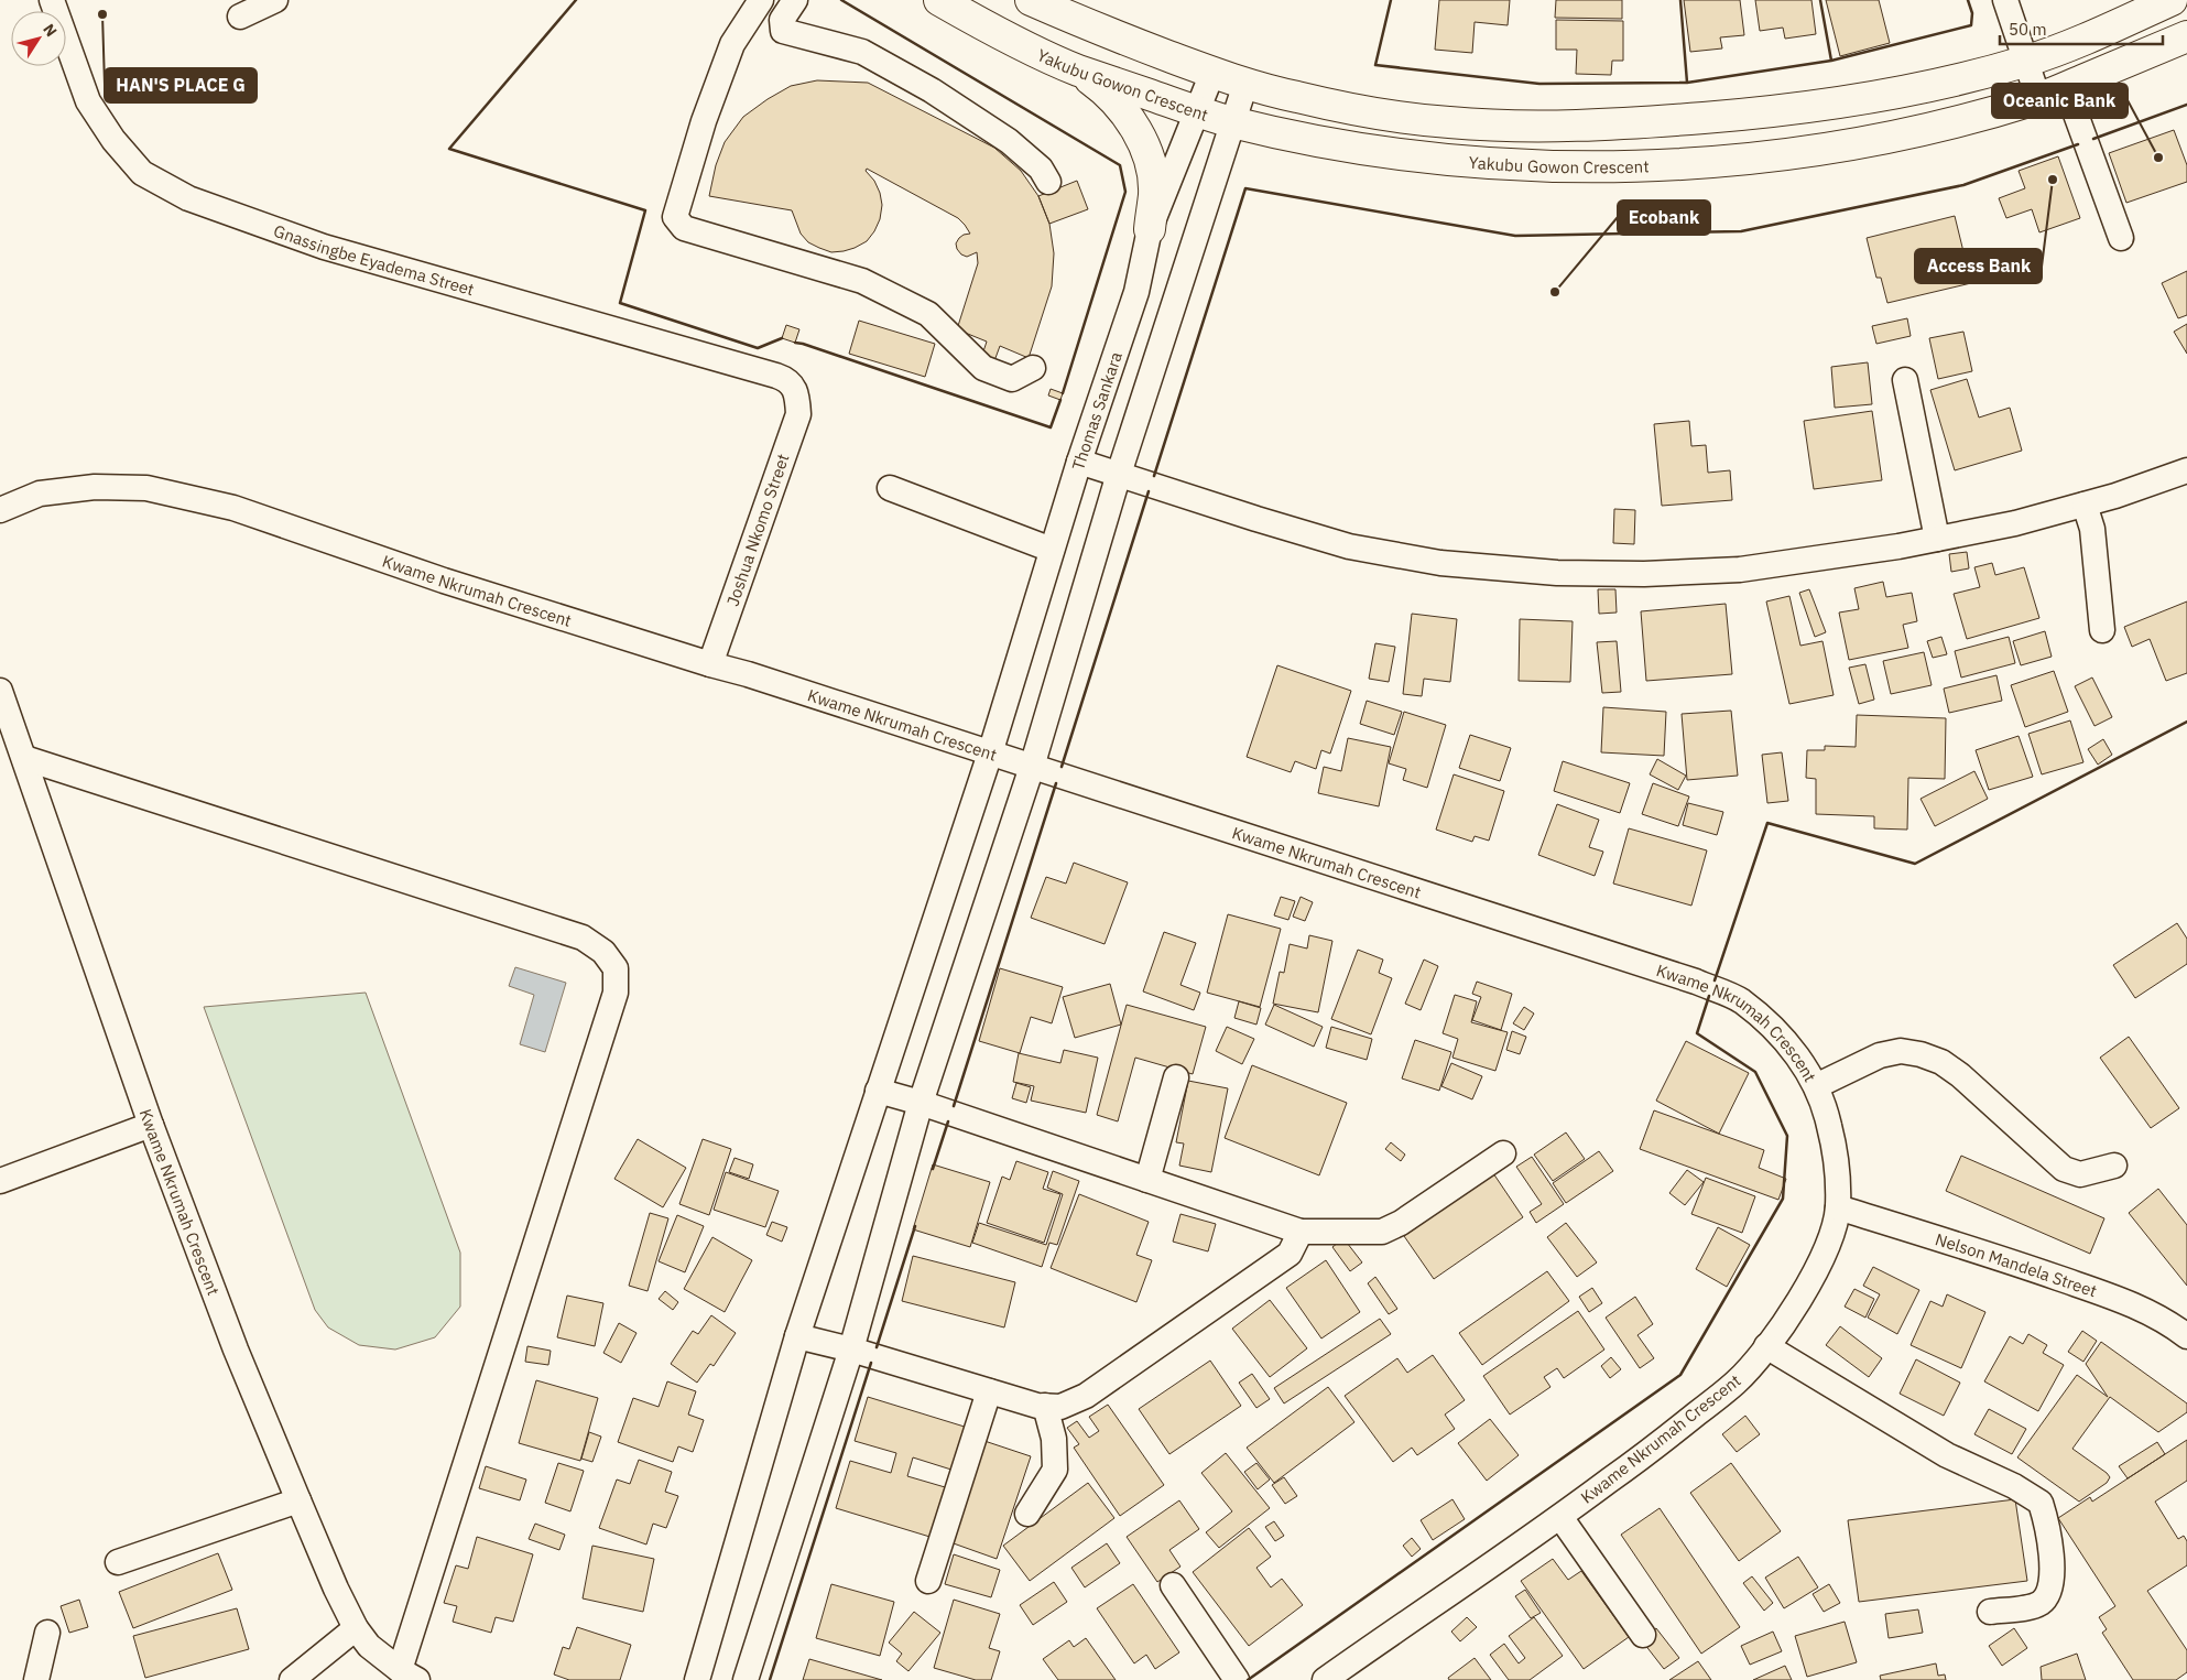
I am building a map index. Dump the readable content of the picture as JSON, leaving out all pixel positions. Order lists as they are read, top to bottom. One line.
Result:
{"streets":{"main road":["Yakubu Gowon Crescent"],"street":["Gnassingbe Eyadema Street","Thomas Sankara","Joshua Nkomo Street","Kwame Nkrumah Crescent","Nelson Mandela Street"]},"crossings":[["Yakubu Gowon Crescent","Thomas Sankara"],["Gnassingbe Eyadema Street","Joshua Nkomo Street"],["Thomas Sankara","Kwame Nkrumah Crescent"],["Joshua Nkomo Street","Kwame Nkrumah Crescent"],["Kwame Nkrumah Crescent","Nelson Mandela Street"]],"places":["HAN'S PLACE G","Oceanic Bank","Access Bank","Ecobank"],"scale_bar":"50 m","north":"top right"}
